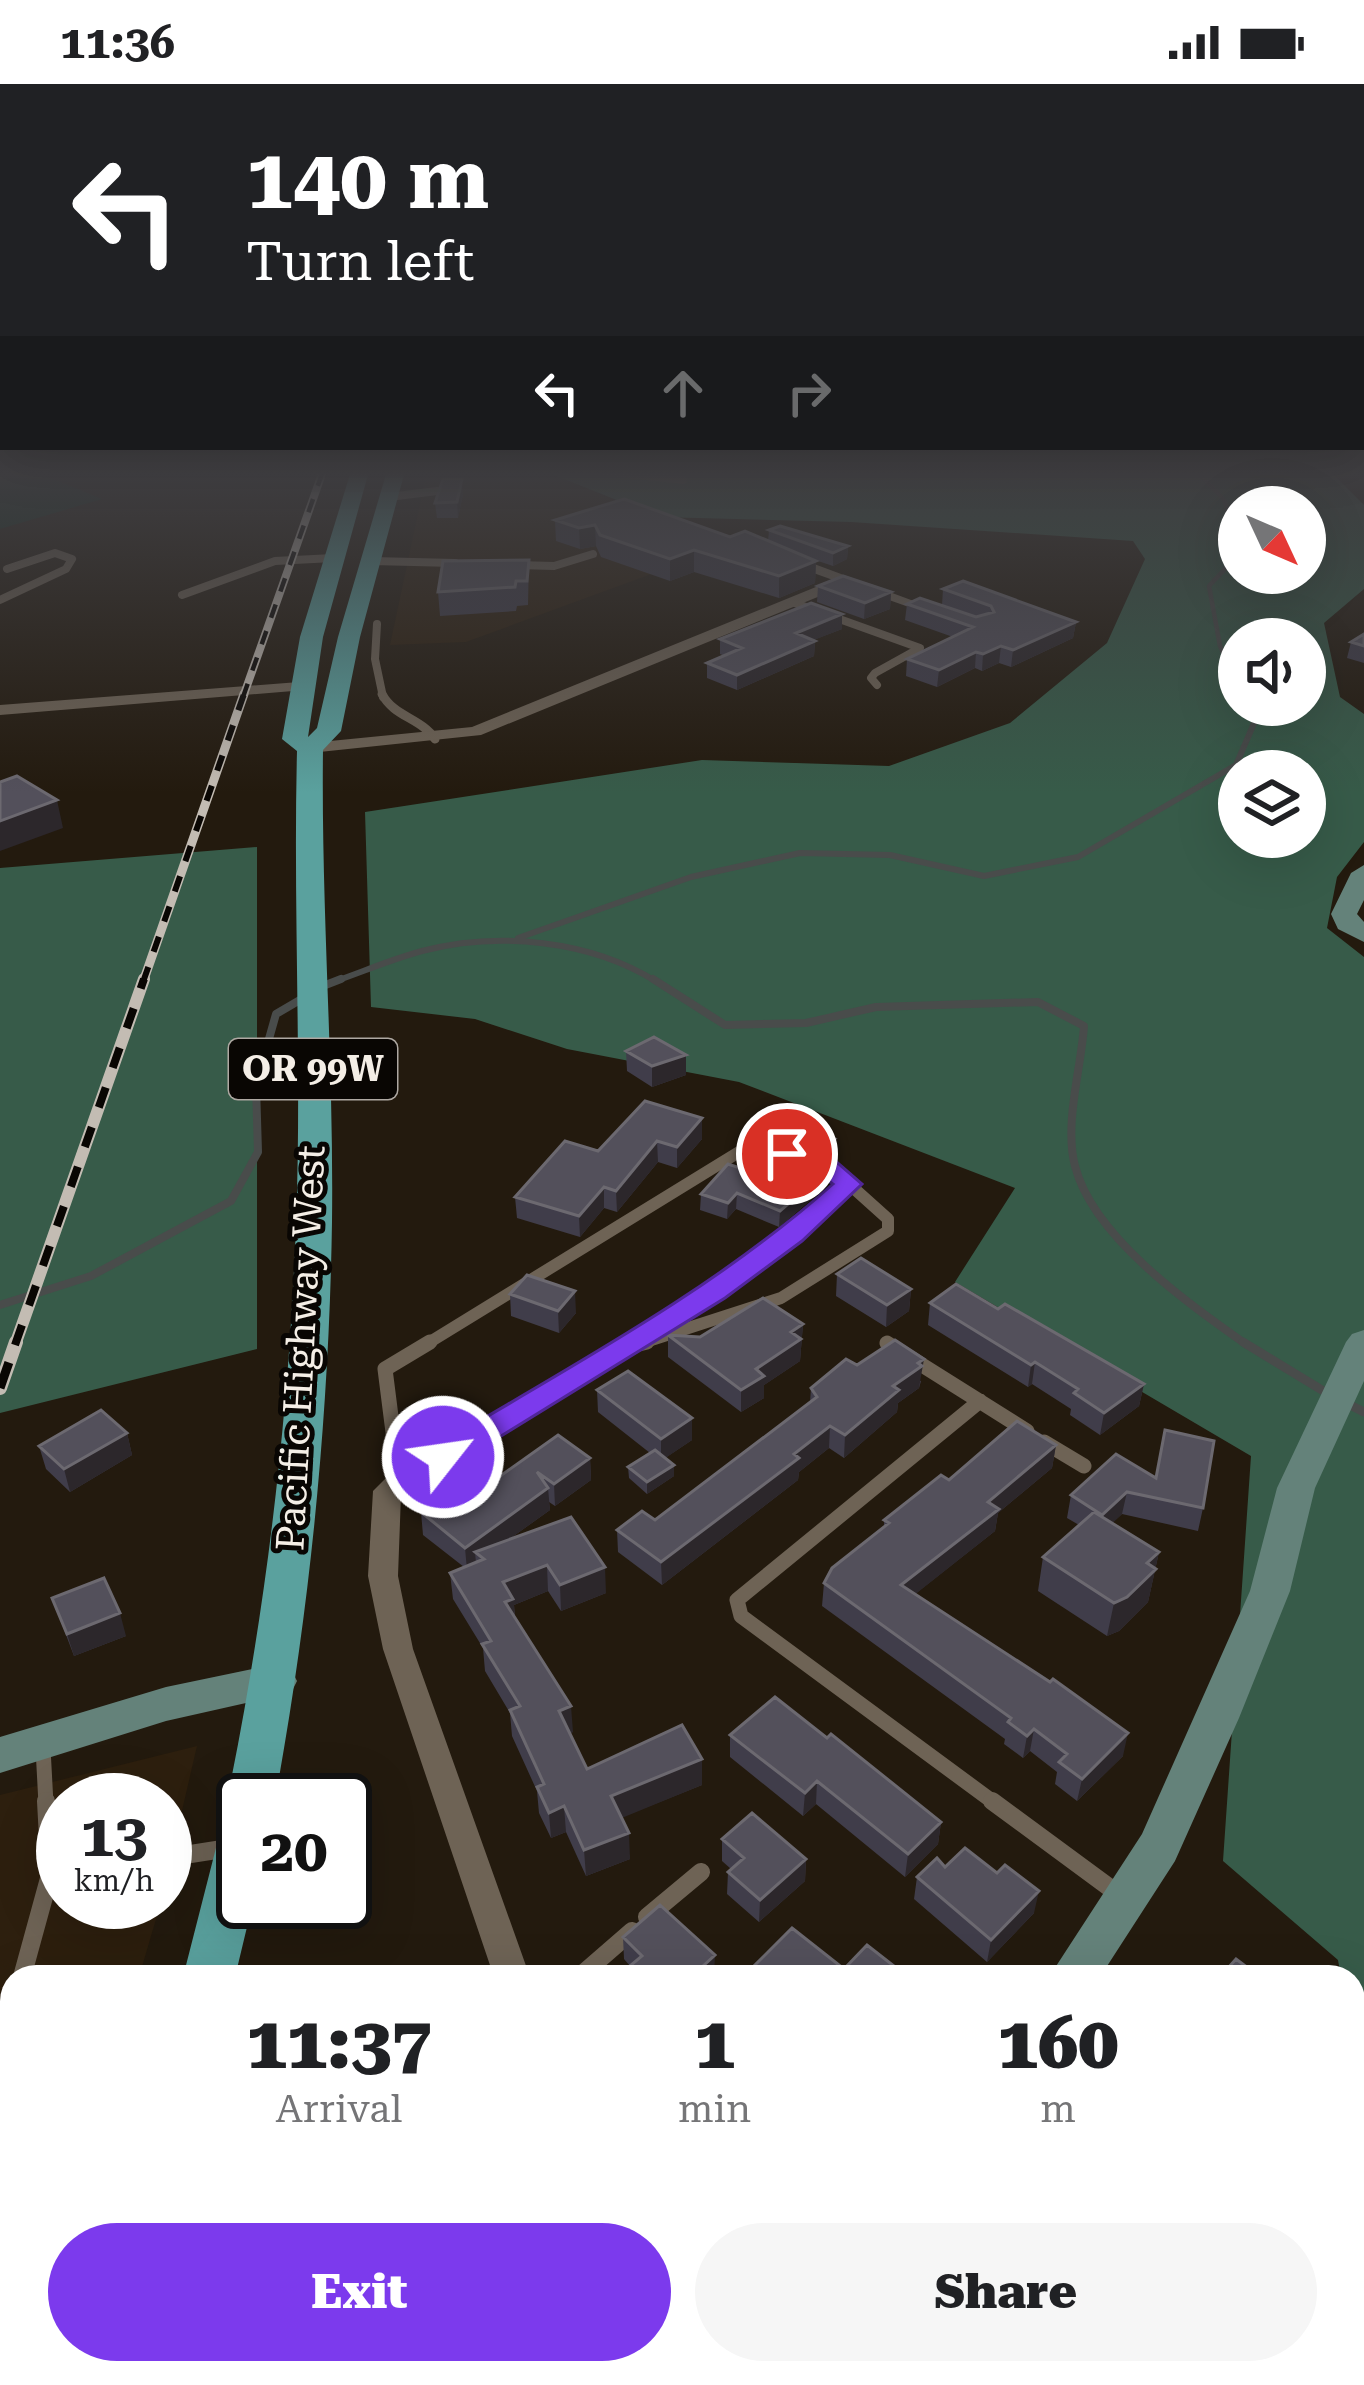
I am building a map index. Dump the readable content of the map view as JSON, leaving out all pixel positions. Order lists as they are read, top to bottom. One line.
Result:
{"streets":{"main road":["OR 99W","Pacific Highway West"]},"north":"bottom right","page":{"status":"11:36","turn":["140 m","Turn left"],"speed":"13 km/h","limit":"20","eta":["11:37","Arrival","1","min","160","m"],"buttons":["Exit","Share"]}}
